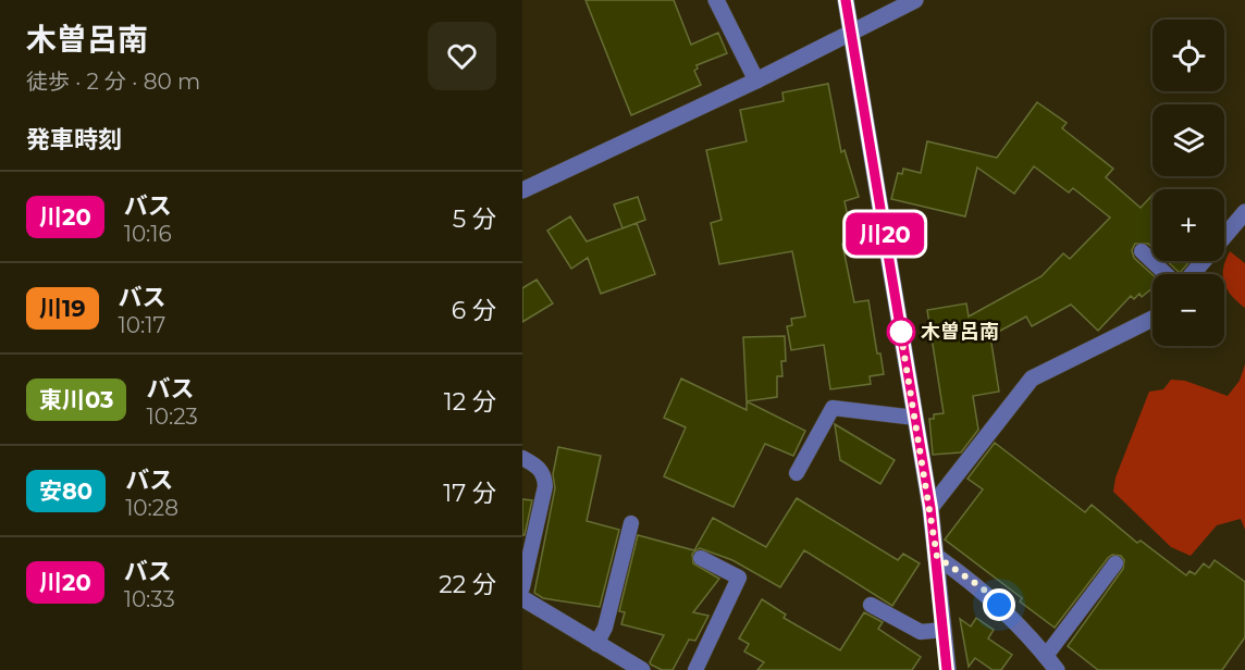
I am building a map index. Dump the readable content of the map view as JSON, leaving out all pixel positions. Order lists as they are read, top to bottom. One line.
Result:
{"places":["木曽呂南"],"lines":["bus line 川20"],"page":{"heading":[["木曽呂南","徒歩 · 2 分 · 80 m"],"発車時刻"],"on_map":"川20","map_buttons":["+","−"],"list":[{"mark":"川20","name":"バス","note":"10:16","value":"5 分"},{"mark":"川19","name":"バス","note":"10:17","value":"6 分"},{"mark":"東川03","name":"バス","note":"10:23","value":"12 分"},{"mark":"安80","name":"バス","note":"10:28","value":"17 分"},{"mark":"川20","name":"バス","note":"10:33","value":"22 分"}]}}
